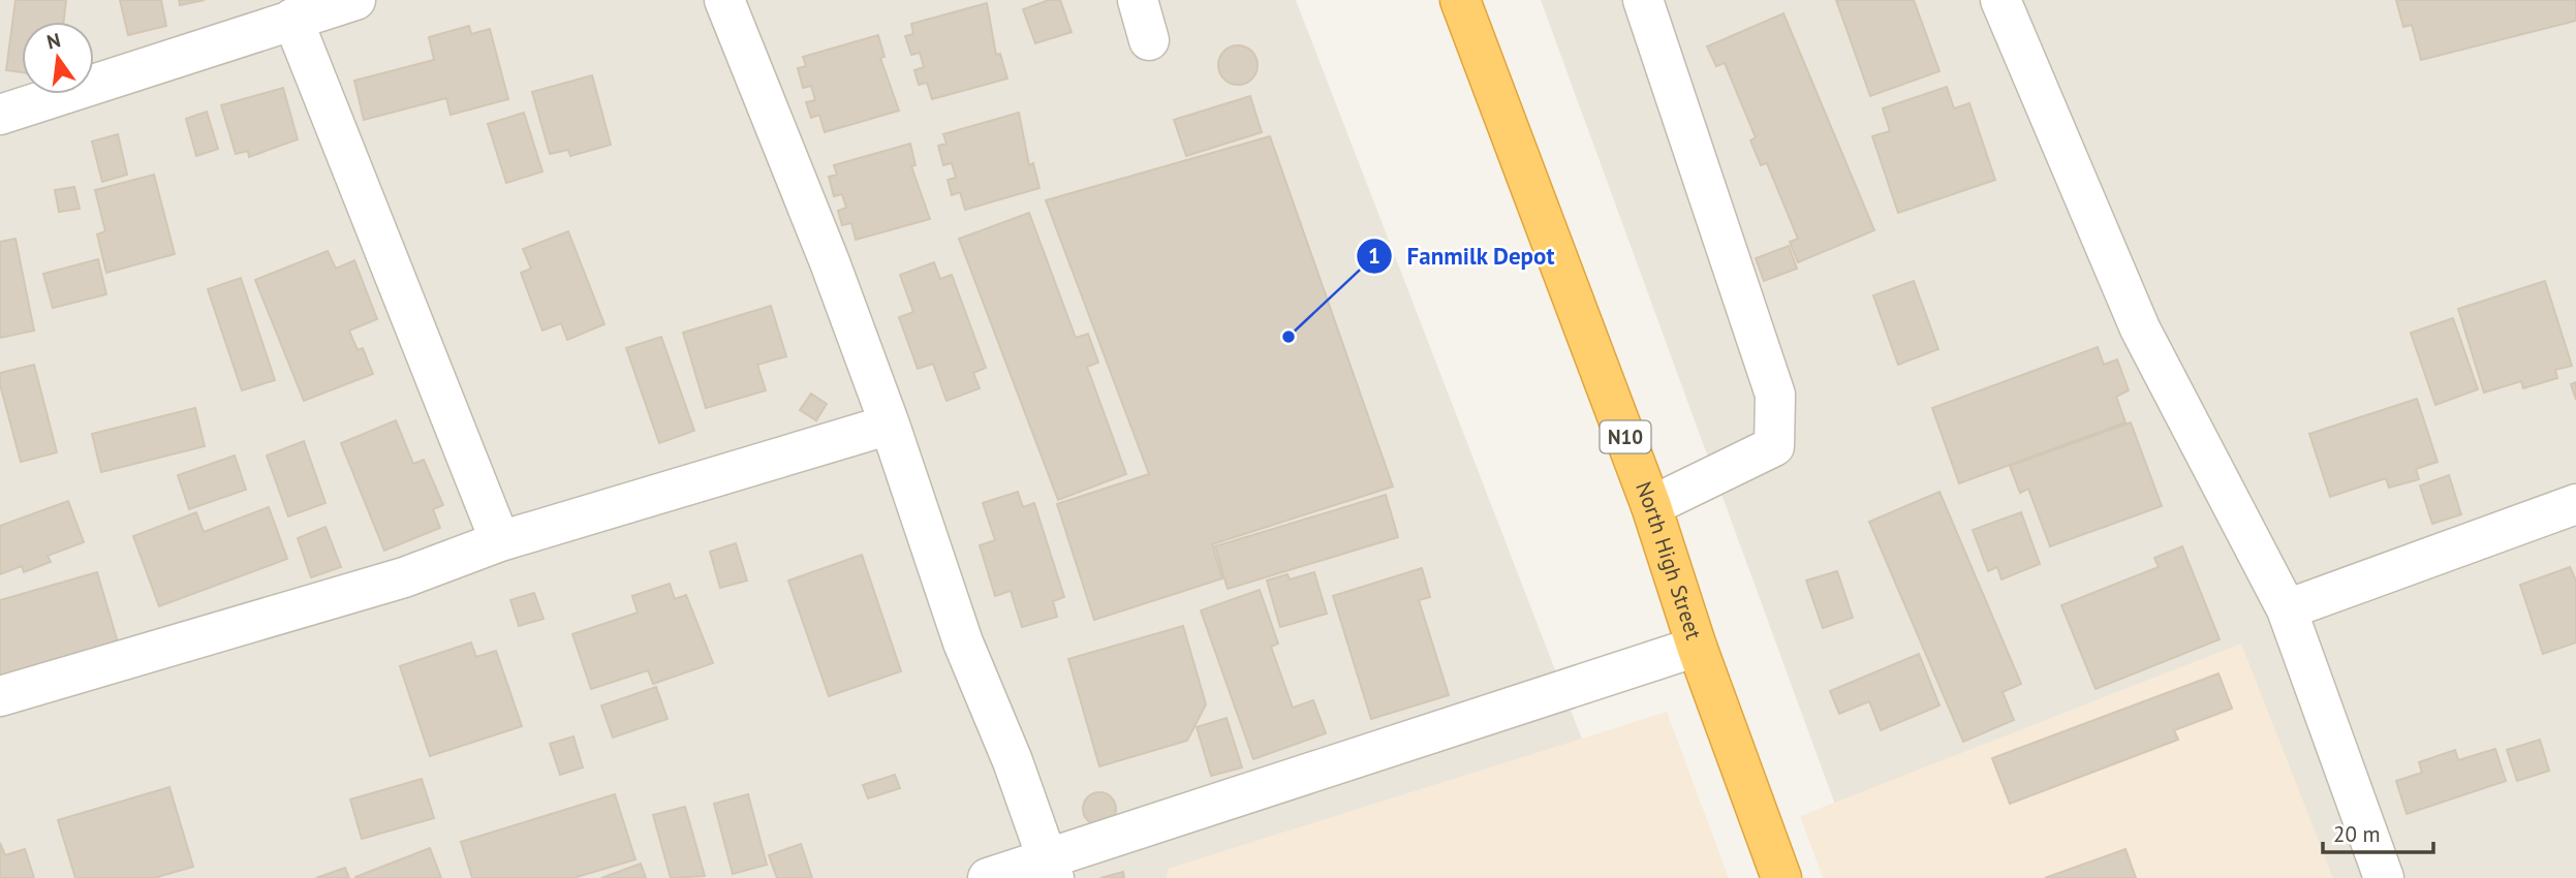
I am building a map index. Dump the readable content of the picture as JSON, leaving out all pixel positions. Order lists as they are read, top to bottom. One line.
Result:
{"streets":{"highway":["N10","North High Street"]},"places":["Fanmilk Depot"],"scale_bar":"20 m","north":"top"}
